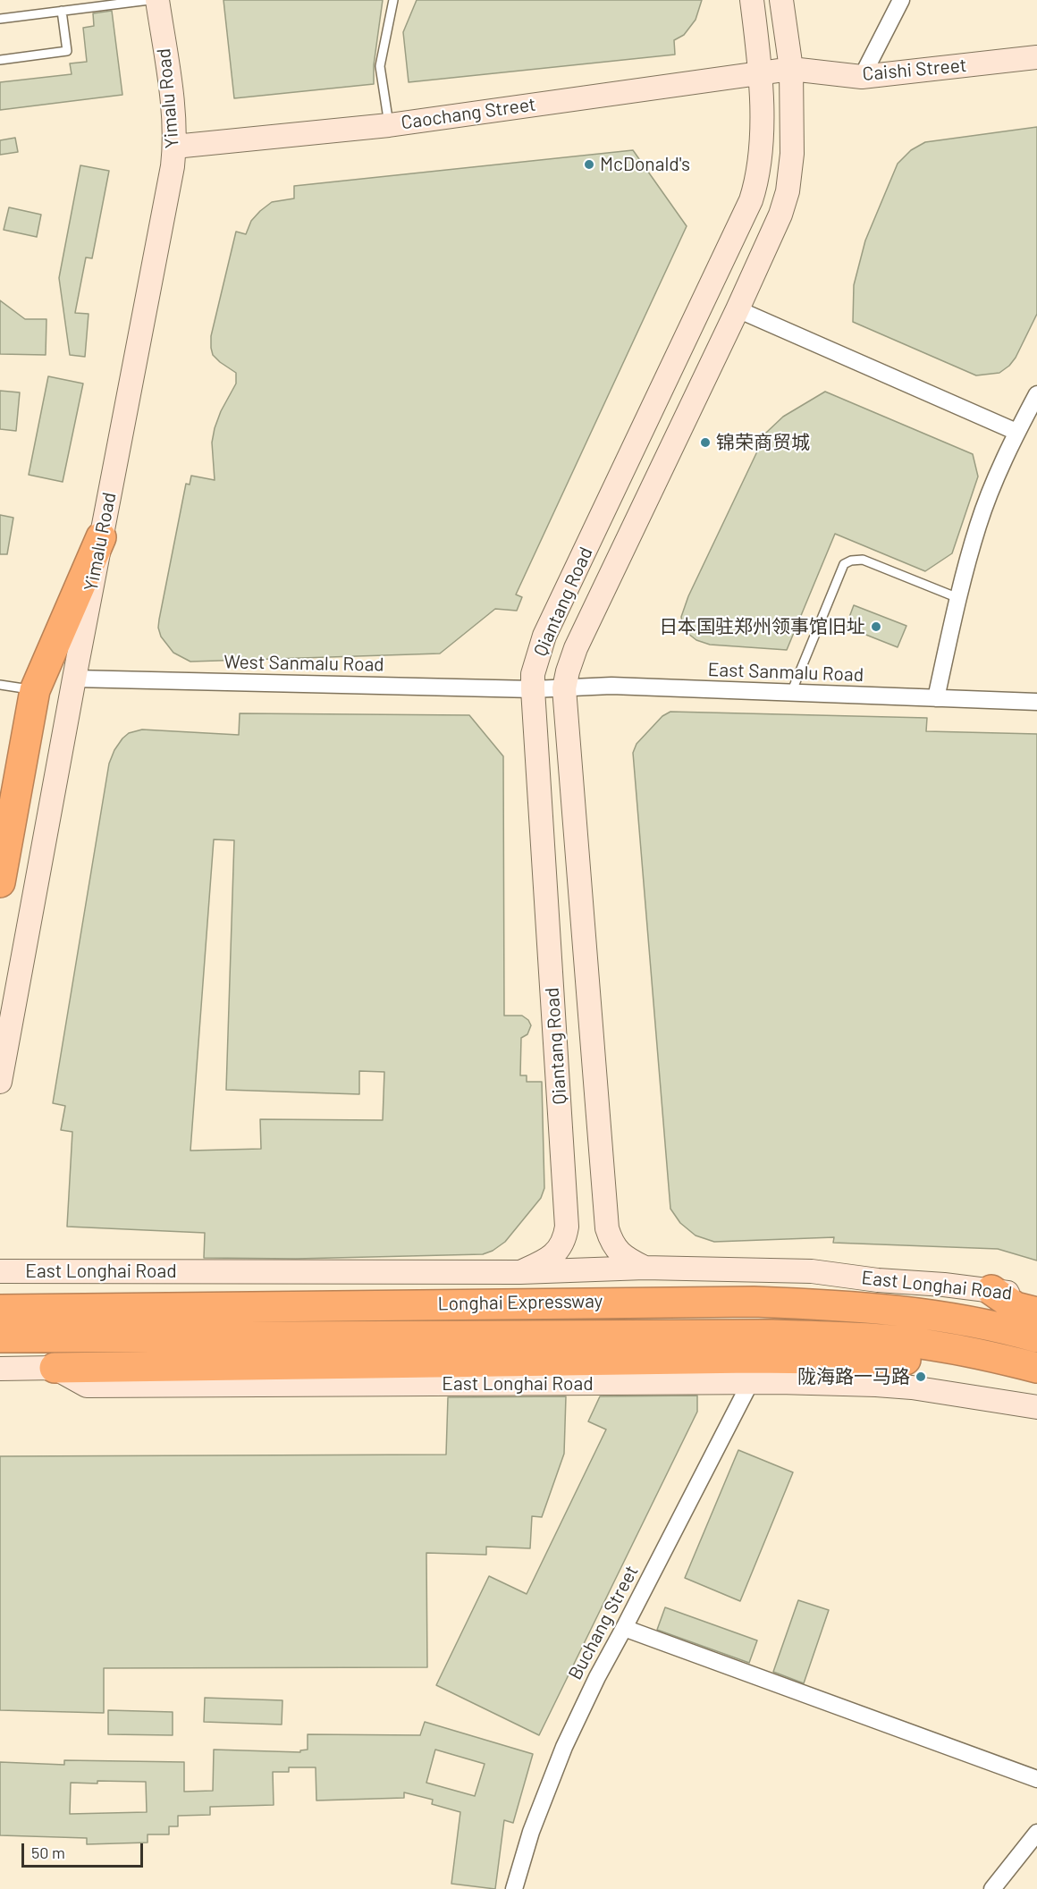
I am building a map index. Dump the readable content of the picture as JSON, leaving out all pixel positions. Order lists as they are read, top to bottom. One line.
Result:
{"streets":{"highway":["Longhai Expressway"],"street":["Caishi Street","Yimalu Road","Caochang Street","Qiantang Road","West Sanmalu Road","East Sanmalu Road","East Longhai Road","Buchang Street"]},"crossings":[["Caishi Street","Caochang Street"],["Caishi Street","Qiantang Road"],["Yimalu Road","Caochang Street"],["Yimalu Road","West Sanmalu Road"],["Caochang Street","Qiantang Road"],["Qiantang Road","West Sanmalu Road"],["Qiantang Road","East Sanmalu Road"],["Qiantang Road","East Longhai Road"],["West Sanmalu Road","East Sanmalu Road"],["East Longhai Road","Buchang Street"]],"places":["McDonald's","锦荣商贸城","日本国驻郑州领事馆旧址","陇海路一马路"],"scale_bar":"50 m"}
